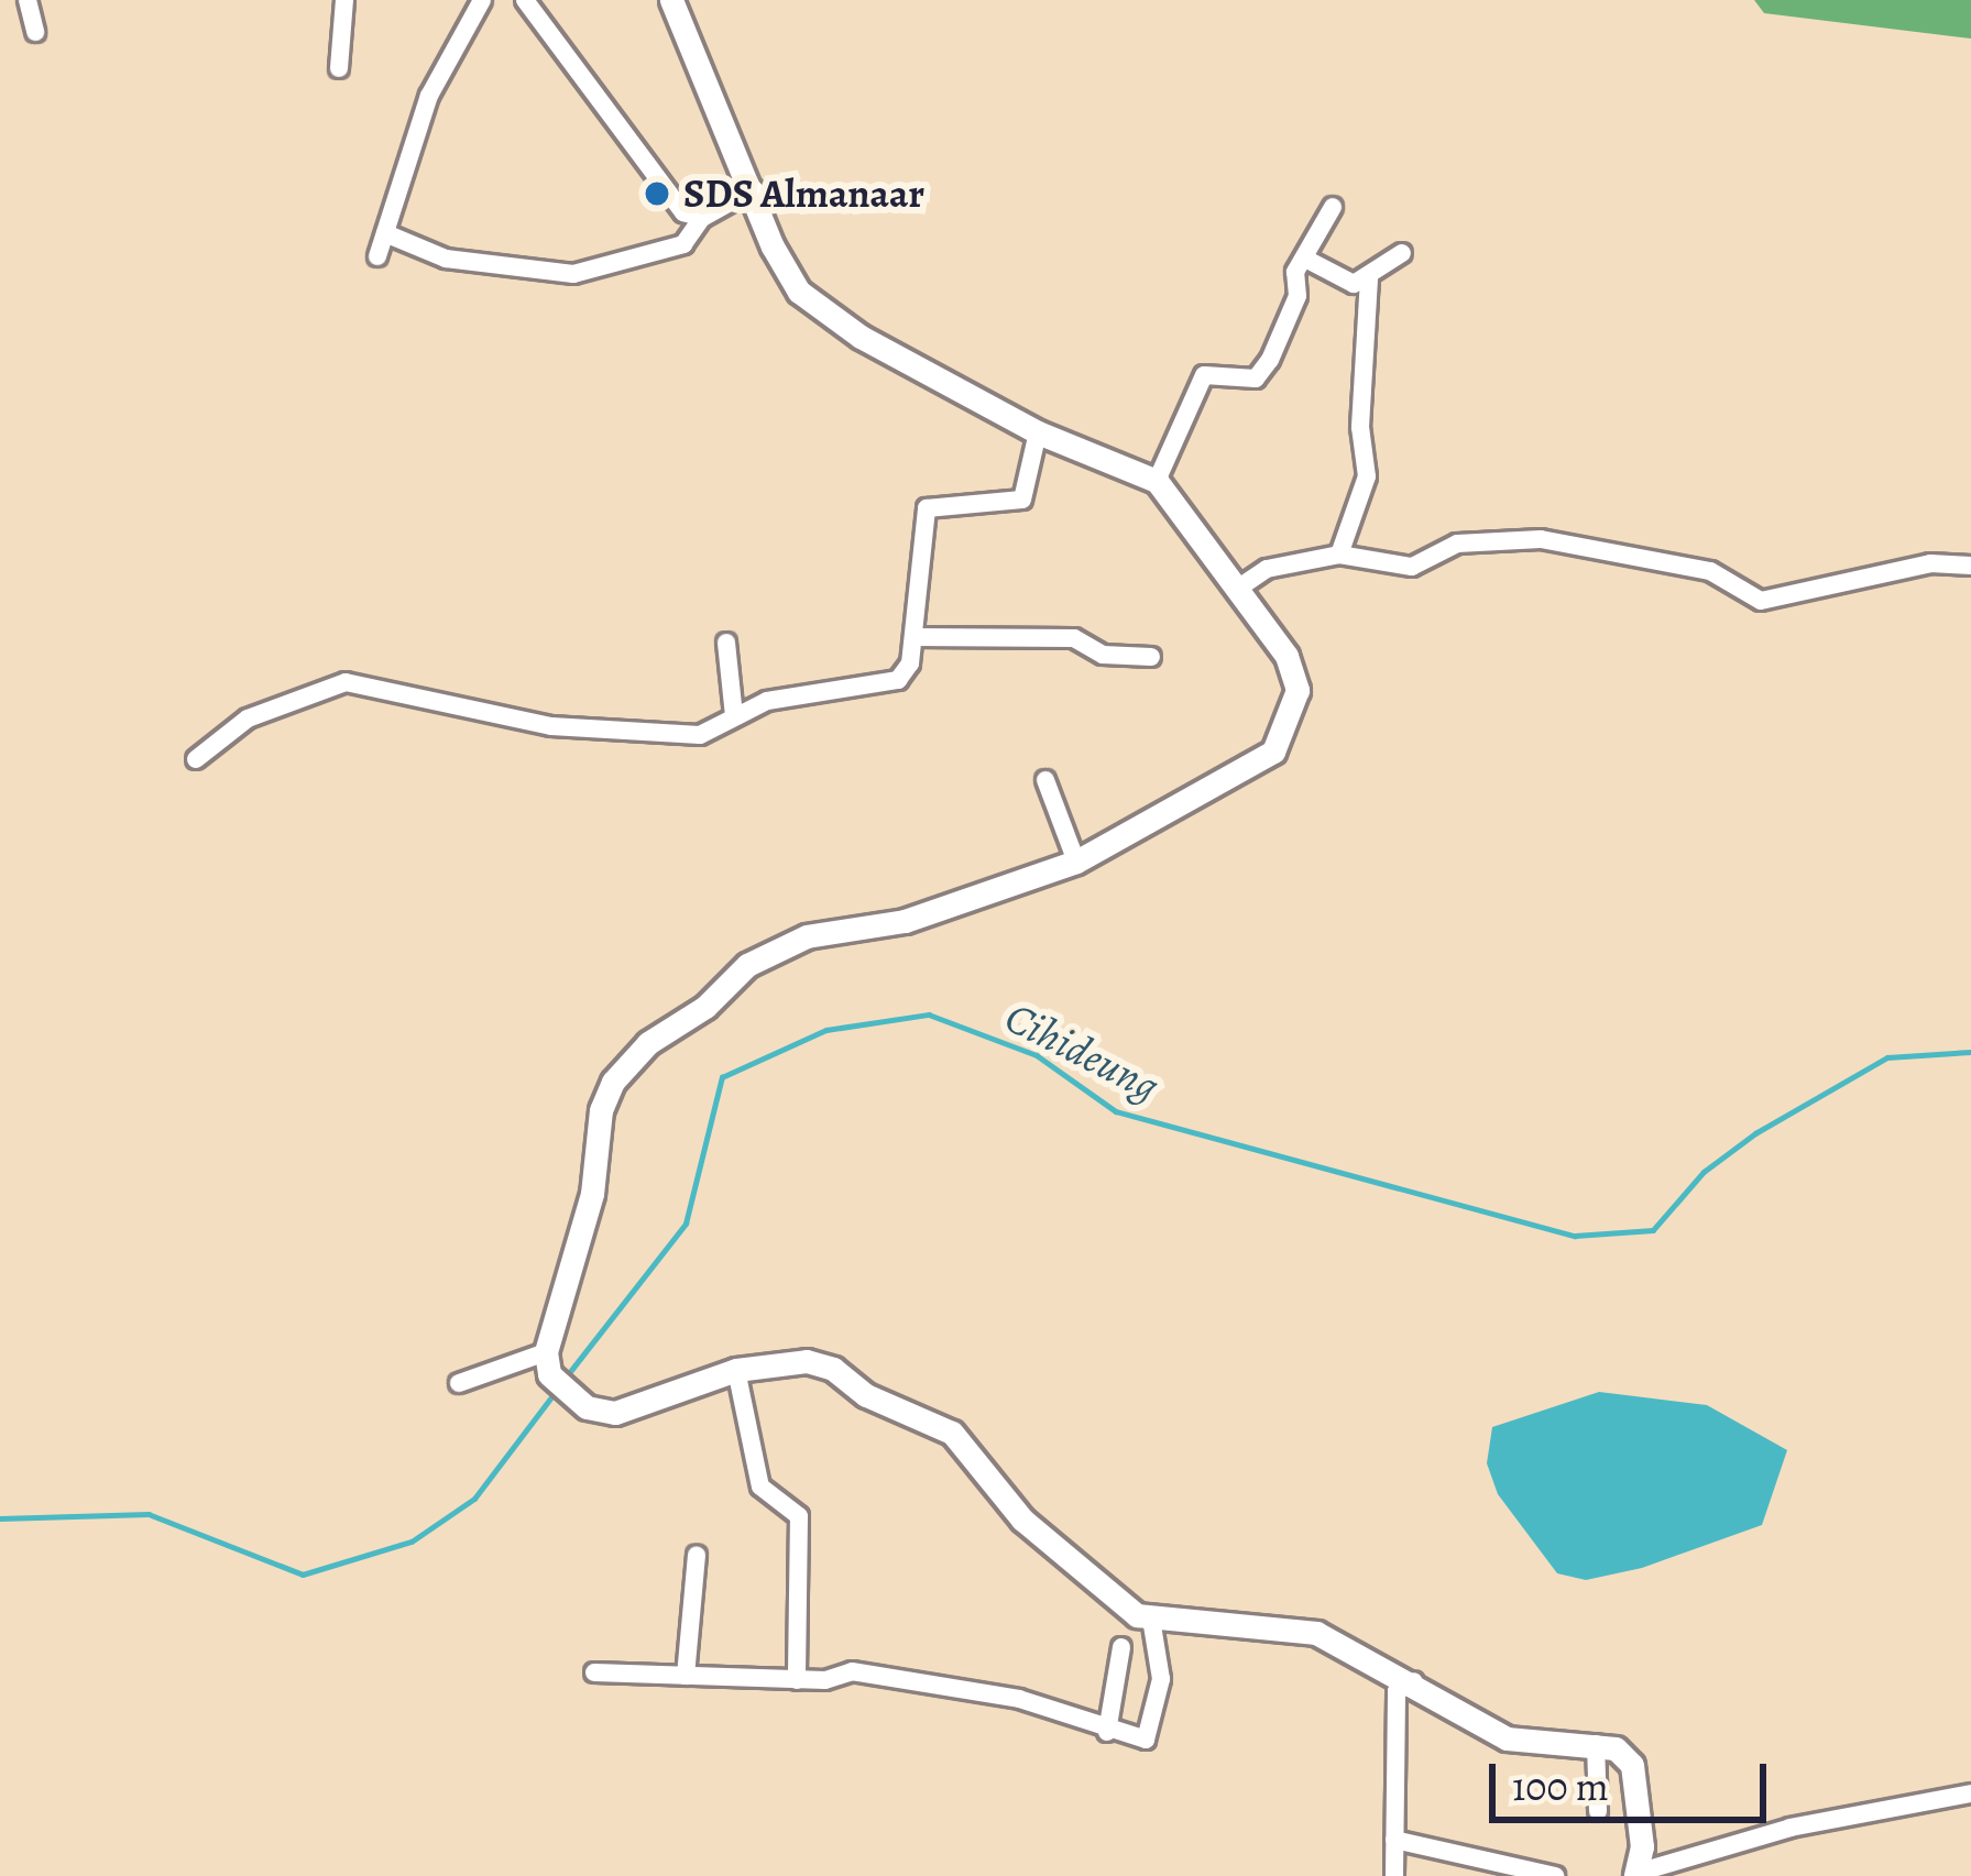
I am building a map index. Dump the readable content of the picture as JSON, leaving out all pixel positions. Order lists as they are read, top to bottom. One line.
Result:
{"water":["Cihideung"],"places":["SDS Almanaar"],"scale_bar":"100 m"}
